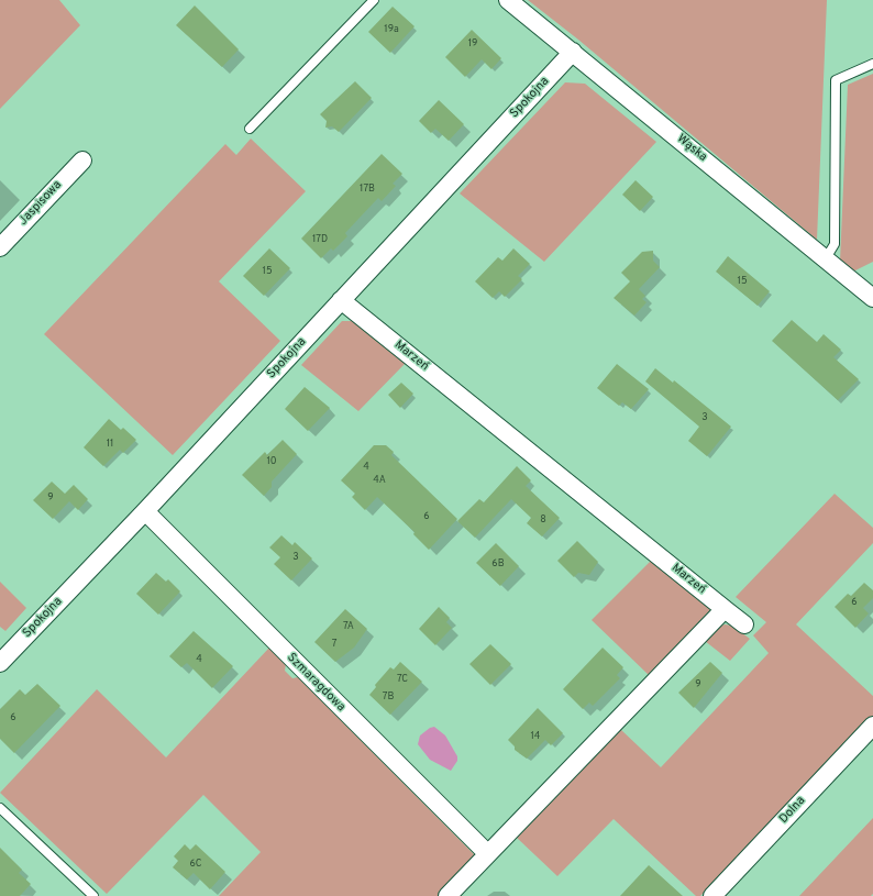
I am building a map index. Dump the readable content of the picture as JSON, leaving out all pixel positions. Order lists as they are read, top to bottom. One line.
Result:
{"streets":{"street":["Spokojna","Wąska","Jaspisowa","Marzeń","Szmaragdowa","Dolna"]},"crossings":[["Spokojna","Wąska"],["Spokojna","Marzeń"],["Spokojna","Szmaragdowa"]],"house_numbers":["19a","19","17B","17D","15","15","3","11","10","4","4A","9","6","8","3","6B","6","7A","7","4","7C","9","7B","6","14","6C"]}
